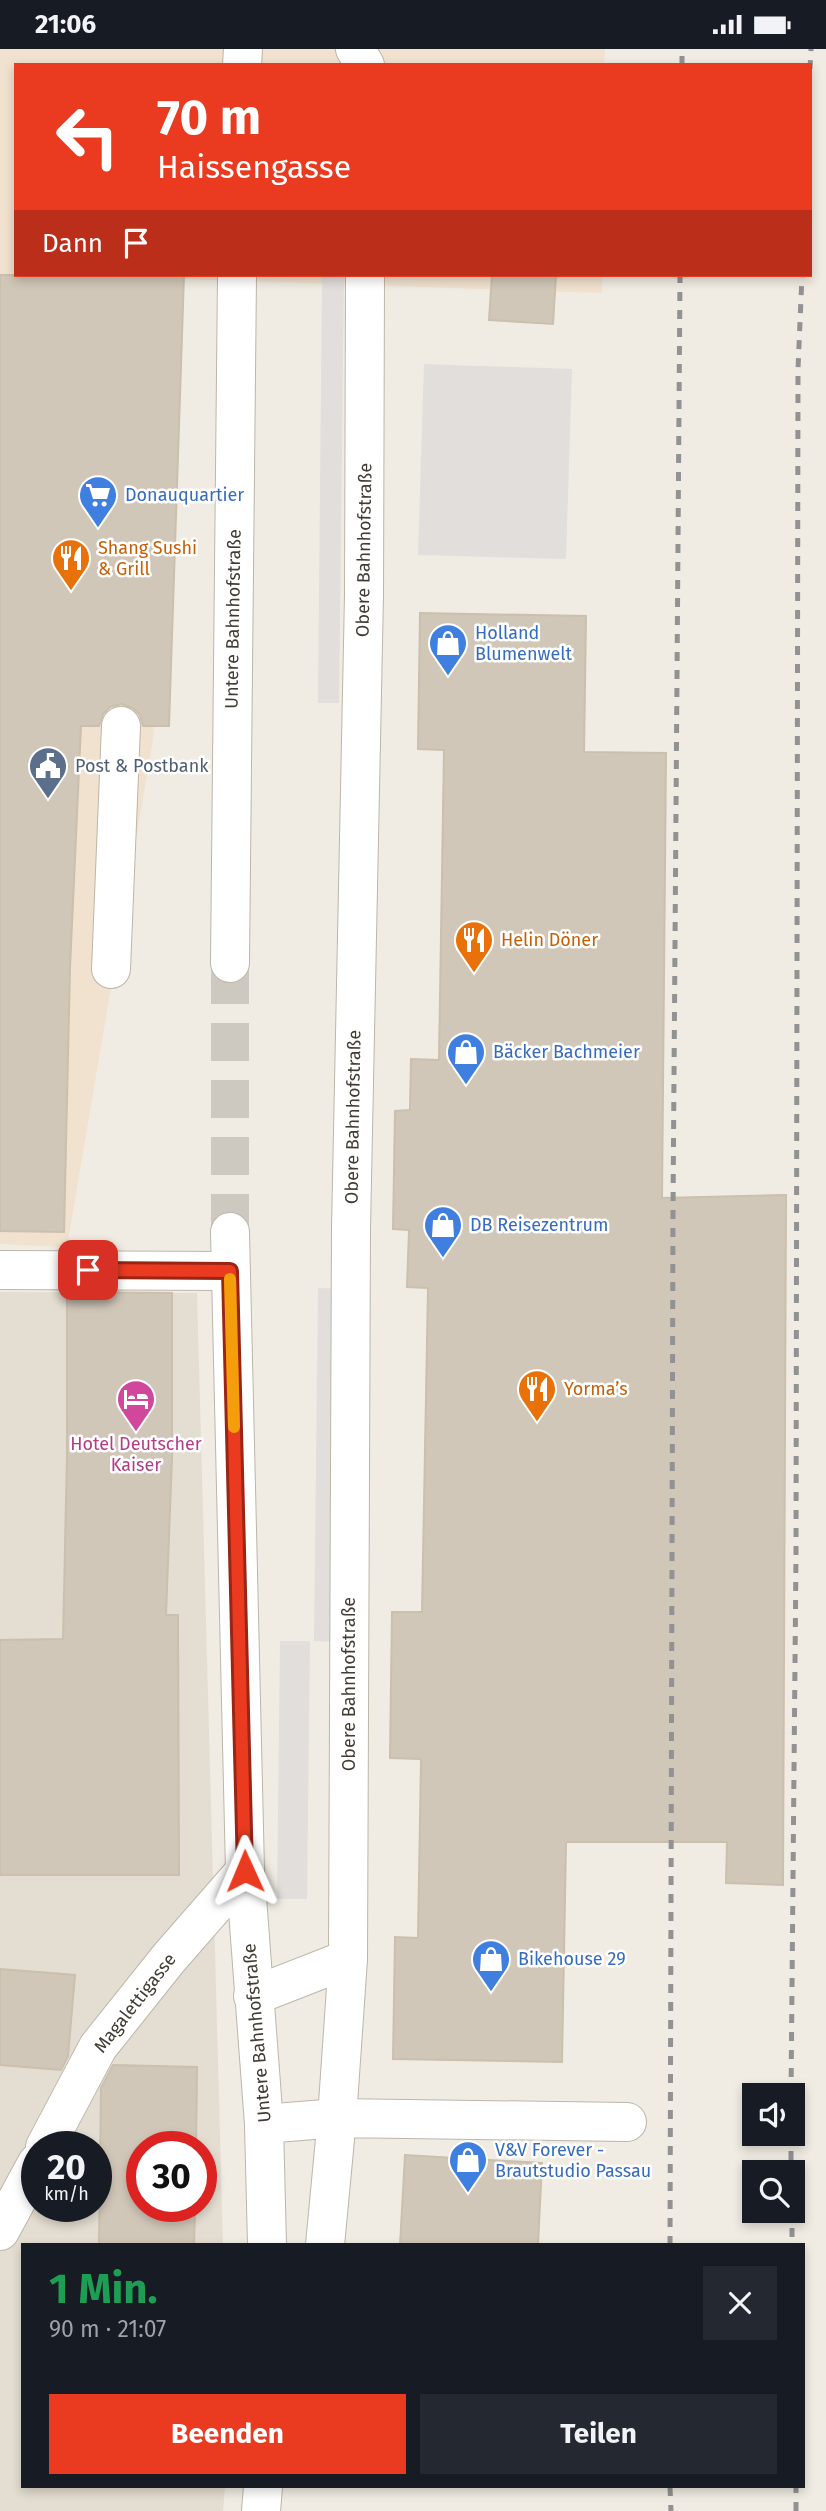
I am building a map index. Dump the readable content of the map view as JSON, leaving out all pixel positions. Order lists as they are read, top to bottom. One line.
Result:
{"streets":{"street":["Obere Bahnhofstraße","Untere Bahnhofstraße","Magalettigasse"]},"crossings":[["Untere Bahnhofstraße","Magalettigasse"]],"places":{"supermarket":["Donauquartier"],"restaurant":["Shang Sushi & Grill","Helin Döner","Yorma’s"],"shop":["Holland Blumenwelt","Bäcker Bachmeier","DB Reisezentrum","Bikehouse 29","V&V Forever - Brautstudio Passau"],"public building":["Post & Postbank"],"hotel":["Hotel Deutscher Kaiser"]},"page":{"status":"21:06","turn":["70 m","Haissengasse"],"then":"Dann","speed":"20 km/h","limit":"30","heading":["1 Min.","90 m · 21:07"],"buttons":["Beenden","Teilen"]}}
